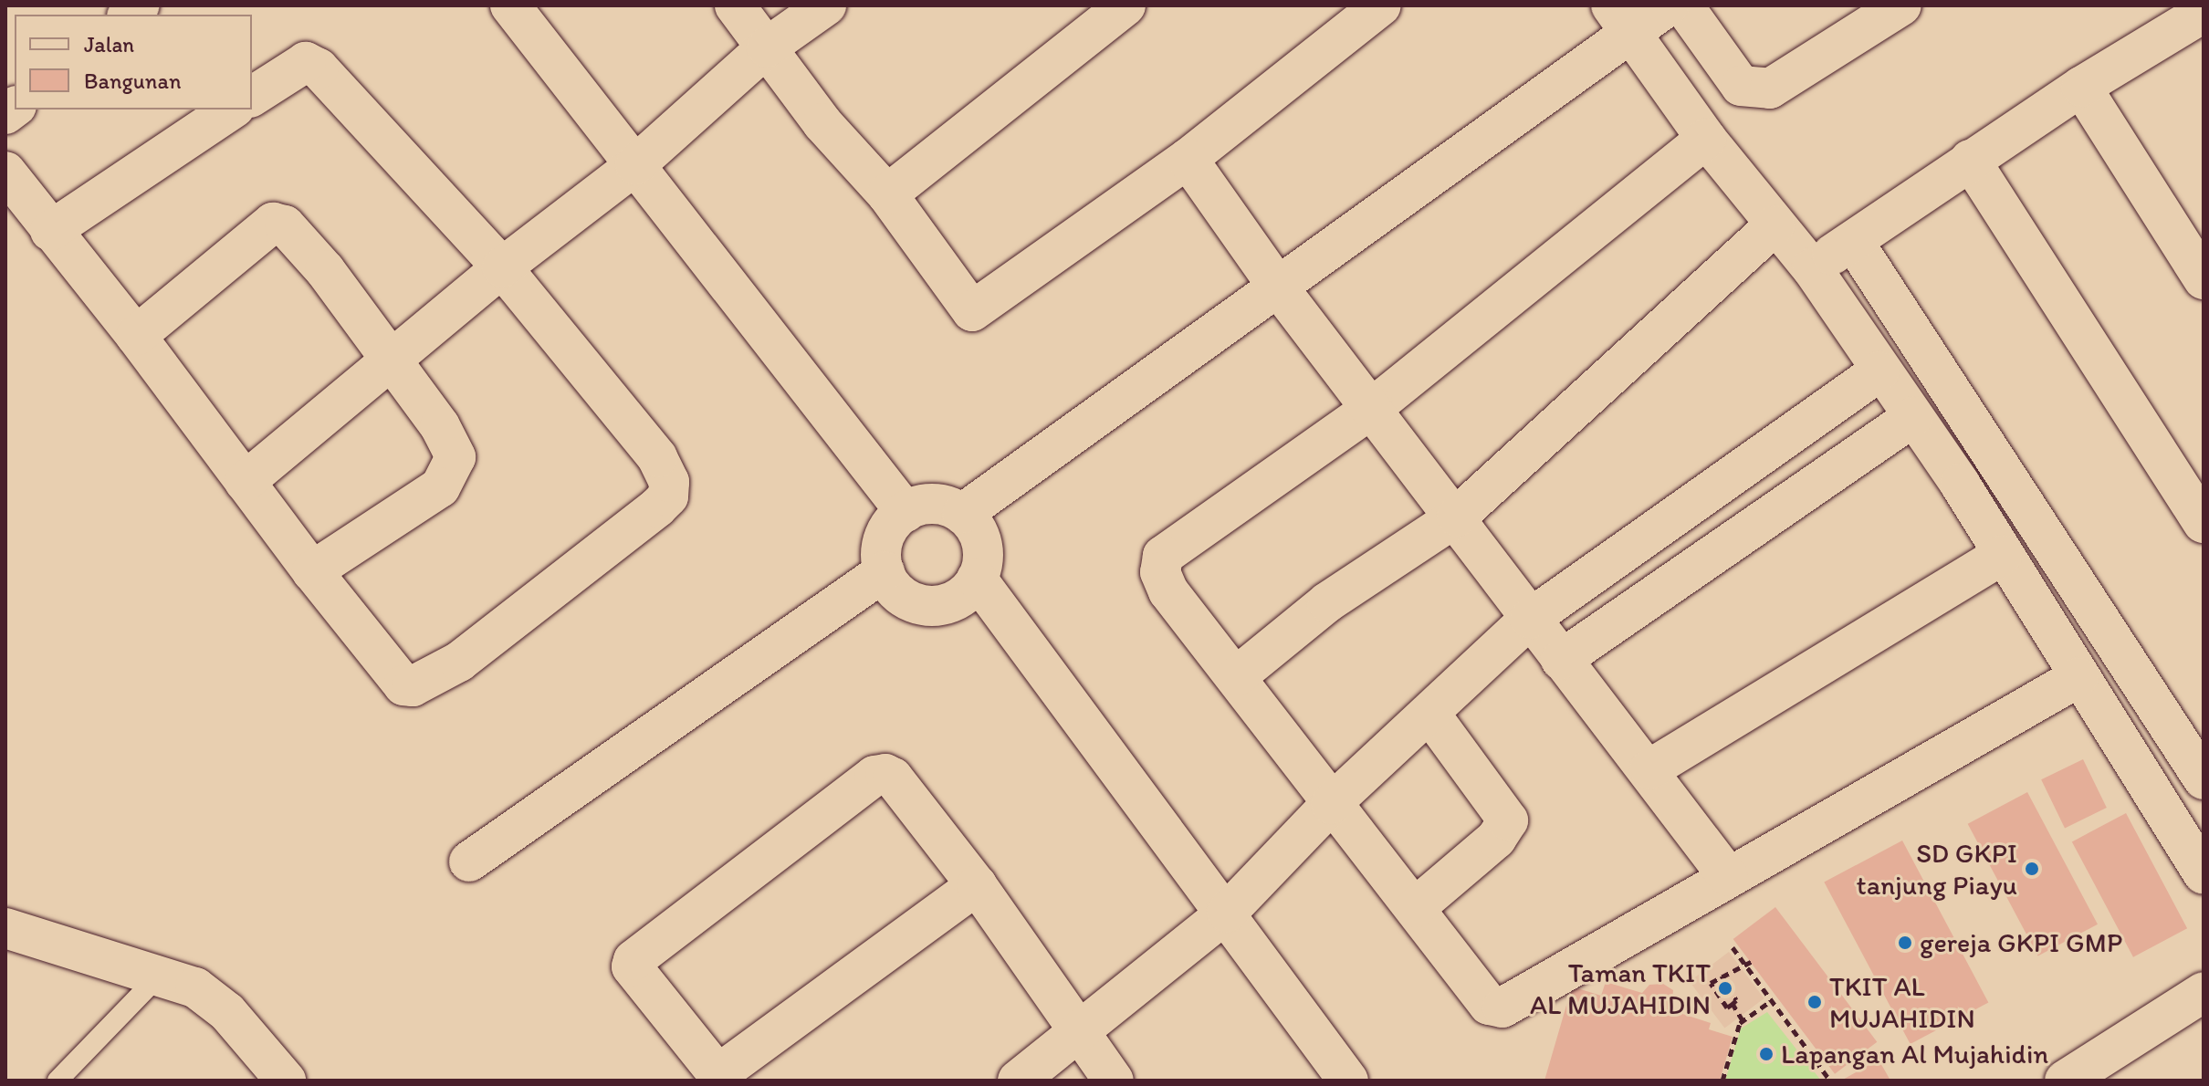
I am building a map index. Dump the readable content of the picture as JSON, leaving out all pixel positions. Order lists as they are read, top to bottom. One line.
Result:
{"places":["SD GKPI tanjung Piayu","gereja GKPI GMP","Taman TKIT AL MUJAHIDIN","TKIT AL MUJAHIDIN","Lapangan Al Mujahidin"],"legend":["Jalan","Bangunan"]}
